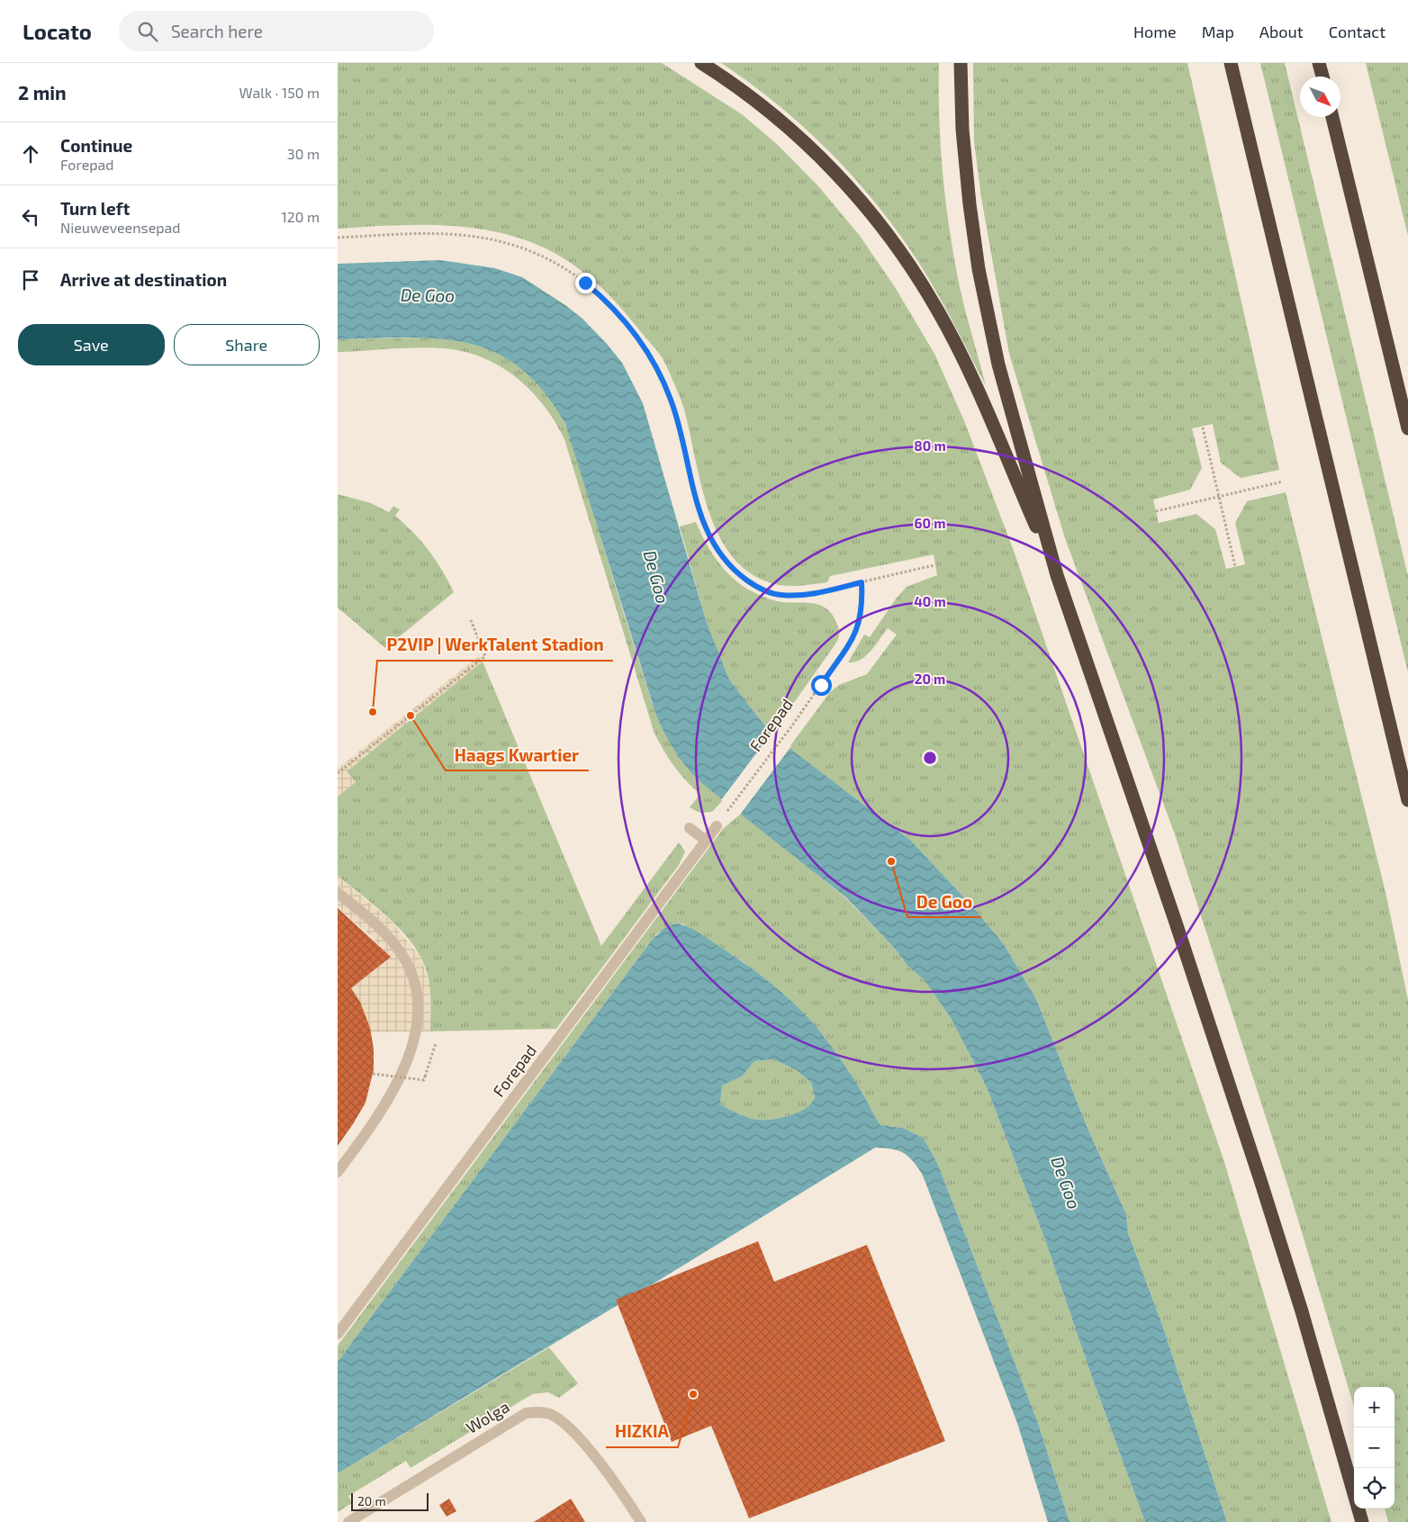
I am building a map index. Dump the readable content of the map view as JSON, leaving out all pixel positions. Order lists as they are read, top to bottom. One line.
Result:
{"streets":{"street":["Forepad","Wolga"]},"water":["De Goo"],"places":["P2VIP | WerkTalent Stadion","Haags Kwartier","De Goo","HIZKIA"],"scale_bar":"20 m","north":"bottom right","page":{"header":"Locato","search":"Search here","nav":["Home","Map","About","Contact"],"heading":["2 min","Walk · 150 m"],"list":[["Continue","Forepad","30 m"],["Turn left","Nieuweveensepad","120 m"],"Arrive at destination"],"buttons":["Save","Share"],"map_buttons":["+","−"],"scale":"20 m"},"rings":["80 m","60 m","40 m","20 m"]}
